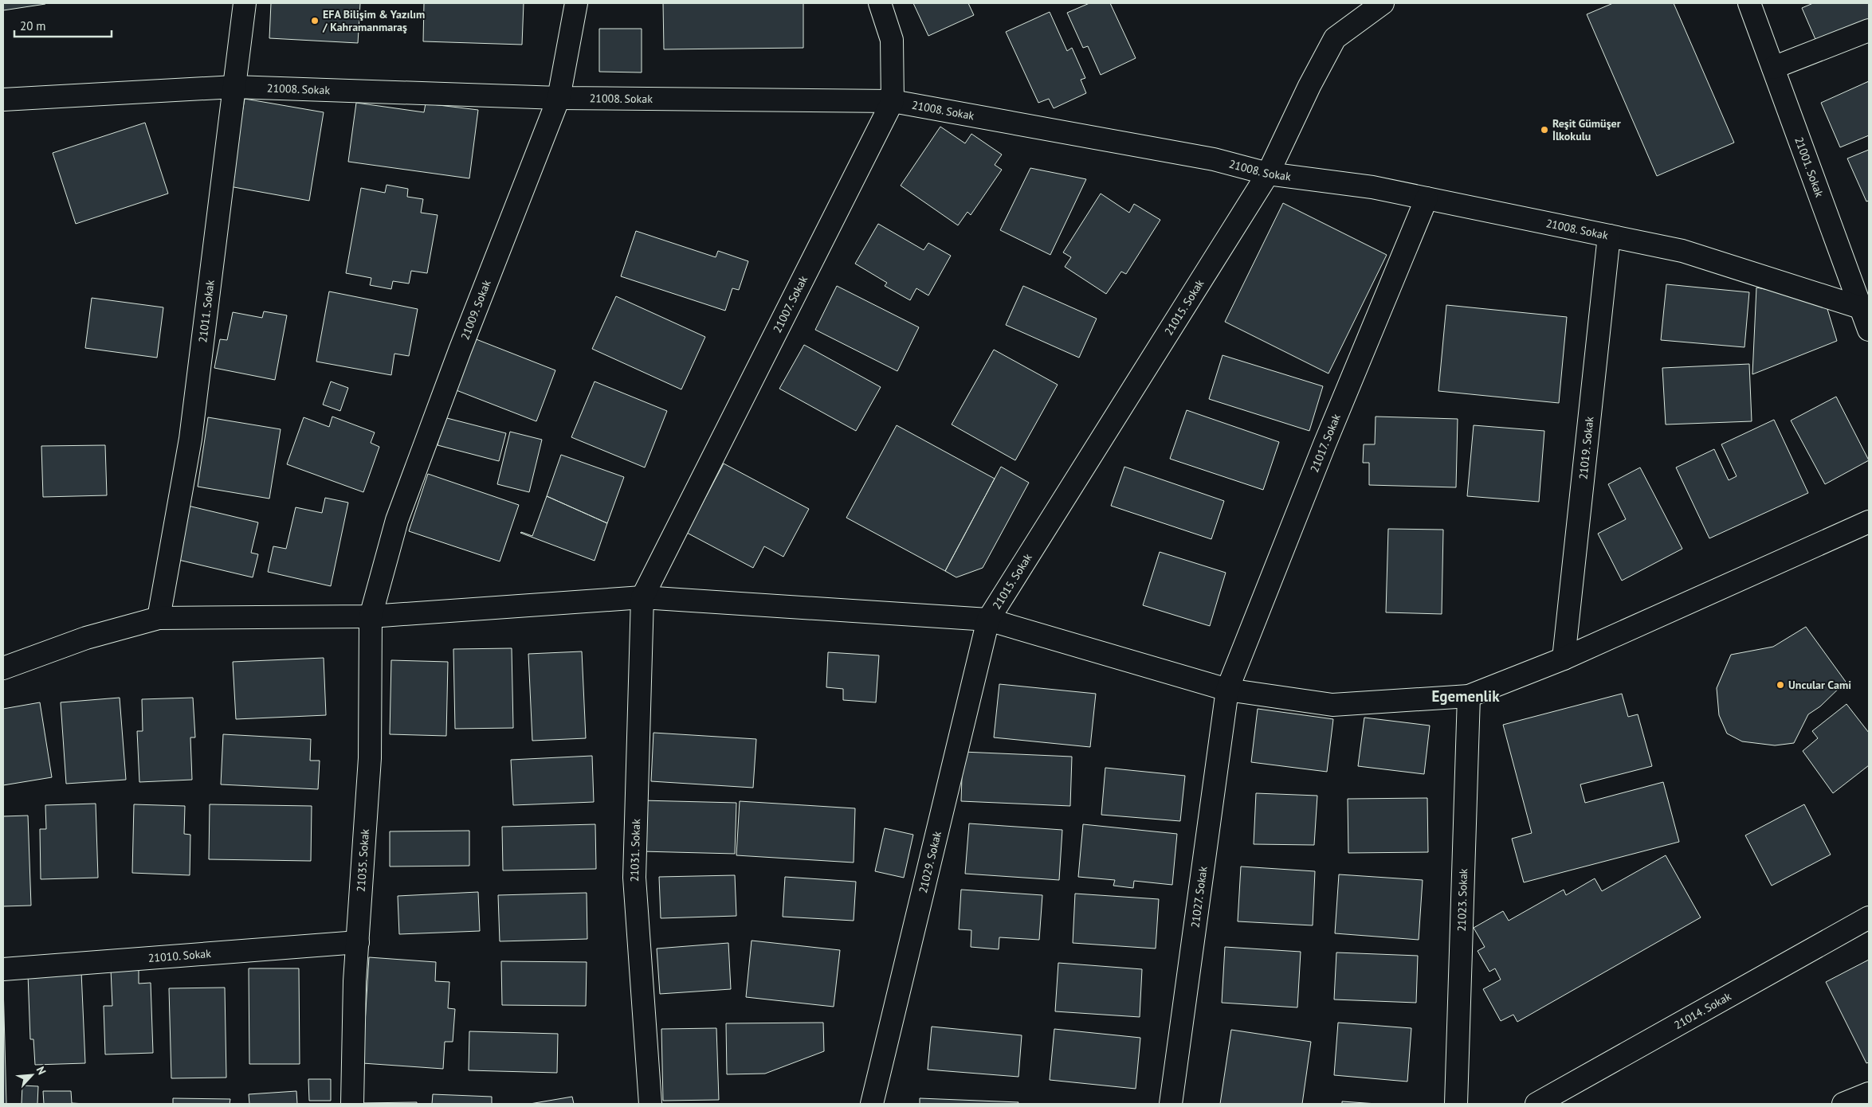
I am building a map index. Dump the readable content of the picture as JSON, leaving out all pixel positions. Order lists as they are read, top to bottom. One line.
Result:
{"streets":{"street":["21008. Sokak","21001. Sokak","21007. Sokak","21015. Sokak","21009. Sokak","21011. Sokak","21017. Sokak","21019. Sokak","21031. Sokak","21035. Sokak","21029. Sokak","21027. Sokak","21023. Sokak","21010. Sokak","21014. Sokak"]},"crossings":[["21008. Sokak","21001. Sokak"],["21008. Sokak","21007. Sokak"],["21008. Sokak","21015. Sokak"],["21008. Sokak","21009. Sokak"],["21008. Sokak","21011. Sokak"],["21008. Sokak","21017. Sokak"],["21008. Sokak","21019. Sokak"],["21007. Sokak","21031. Sokak"],["21015. Sokak","21029. Sokak"],["21009. Sokak","21035. Sokak"],["21017. Sokak","21027. Sokak"],["21035. Sokak","21010. Sokak"]],"districts":["Egemenlik"],"places":["EFA Bilişim & Yazılım / Kahramanmaraş","Reşit Gümüşer İlkokulu","Uncular Cami"],"scale_bar":"20 m","north":"top right"}
